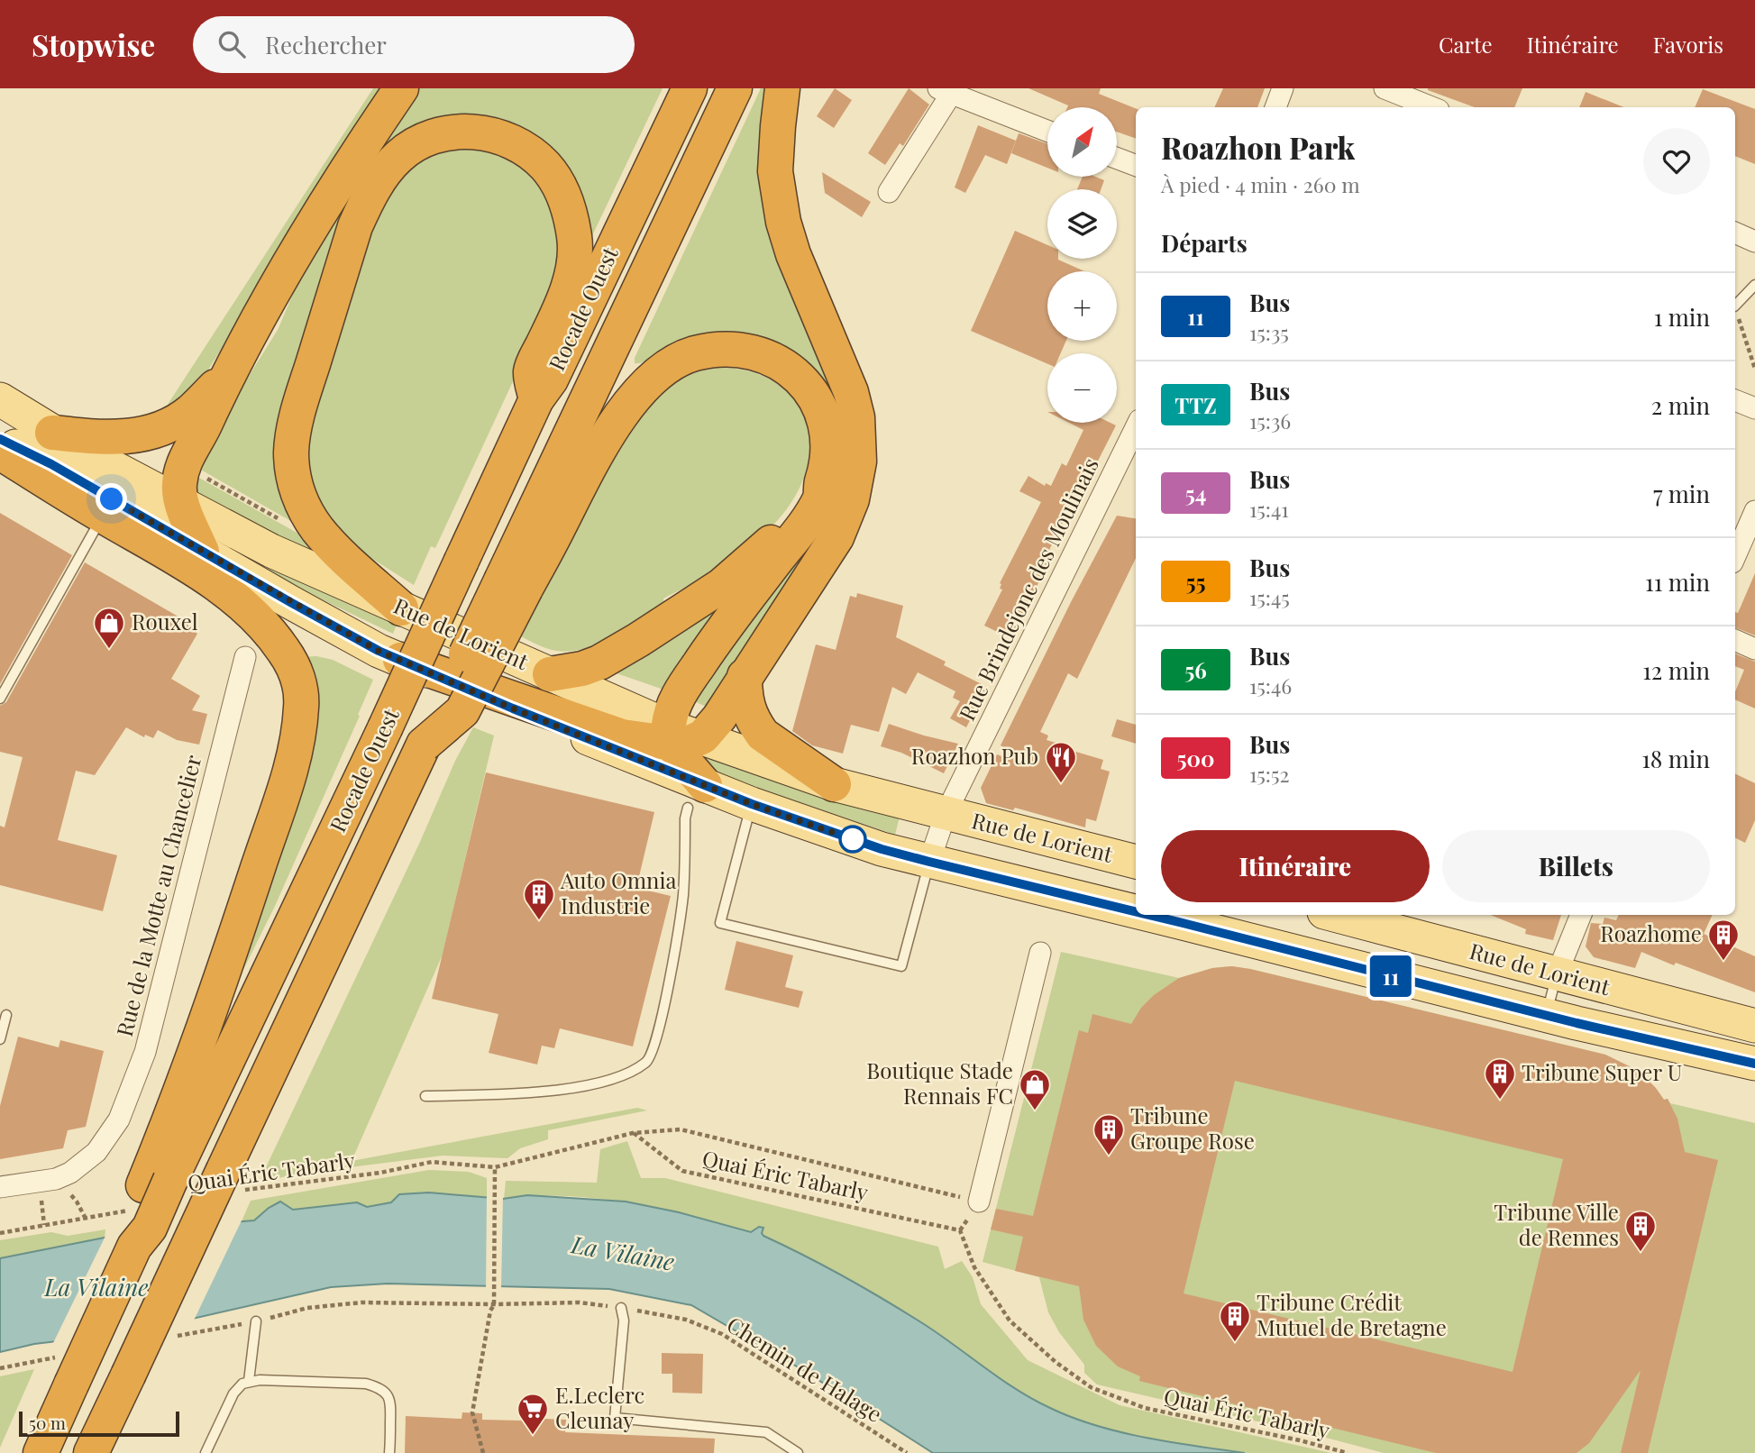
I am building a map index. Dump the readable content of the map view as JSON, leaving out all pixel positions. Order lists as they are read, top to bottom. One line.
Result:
{"streets":{"highway":["Rocade Ouest"],"main road":["Rue de Lorient"],"street":["Rue Brindejonc des Moulinais","Rue de la Motte au Chancelier"],"path":["Quai Éric Tabarly","Chemin de Halage"]},"crossings":[["Rocade Ouest","Quai Éric Tabarly"],["Rue Brindejonc des Moulinais","Rue de Lorient"]],"water":["La Vilaine"],"places":{"shop":["Rouxel","Boutique Stade Rennais FC"],"restaurant":["Roazhon Pub"],"building":["Auto Omnia Industrie","Roazhome","Tribune Super U","Tribune Groupe Rose","Tribune Ville de Rennes","Tribune Crédit Mutuel de Bretagne"],"supermarket":["E.Leclerc Cleunay"]},"lines":["bus line 11"],"scale_bar":"50 m","north":"top right","page":{"header":"Stopwise","search":"Rechercher","nav":["Carte","Itinéraire","Favoris"],"on_map":"11","map_buttons":["+","−"],"heading":[["Roazhon Park","À pied · 4 min · 260 m"],"Départs"],"list":[{"mark":"11","name":"Bus","note":"15:35","value":"1 min"},{"mark":"TTZ","name":"Bus","note":"15:36","value":"2 min"},{"mark":"54","name":"Bus","note":"15:41","value":"7 min"},{"mark":"55","name":"Bus","note":"15:45","value":"11 min"},{"mark":"56","name":"Bus","note":"15:46","value":"12 min"},{"mark":"500","name":"Bus","note":"15:52","value":"18 min"}],"buttons":["Itinéraire","Billets"],"scale":"50 m"}}
